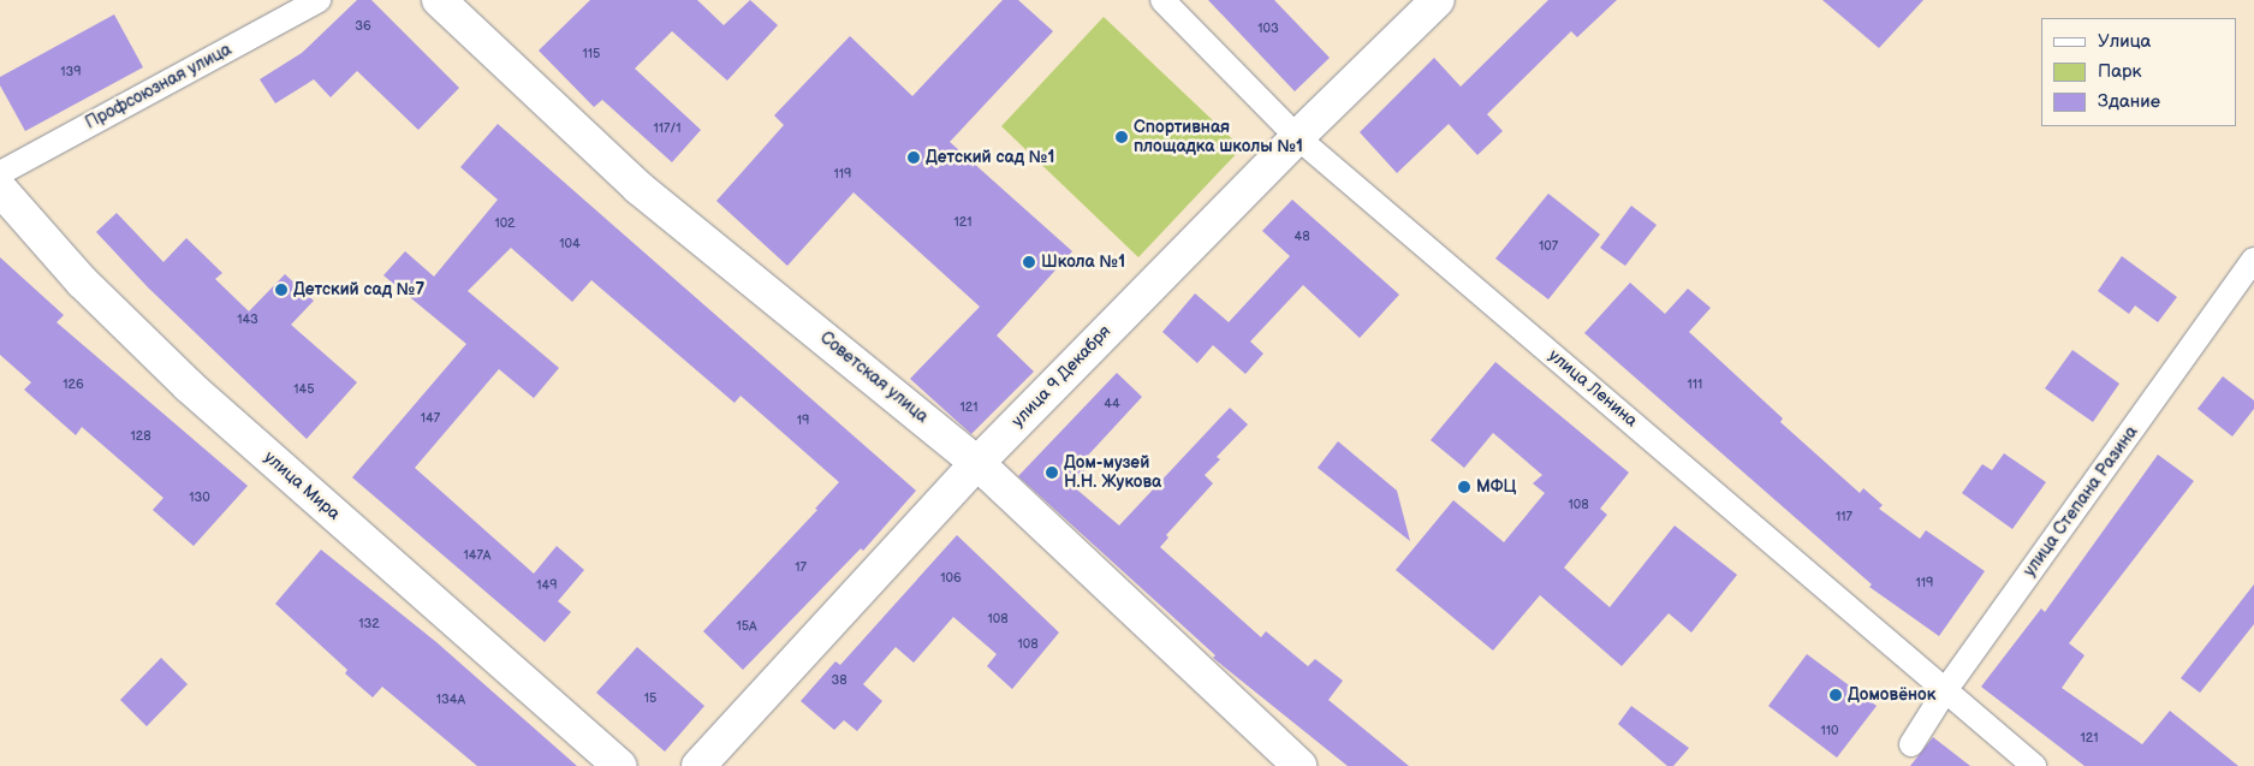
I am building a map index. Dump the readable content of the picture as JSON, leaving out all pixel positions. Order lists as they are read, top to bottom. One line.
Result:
{"streets":{"street":["Профсоюзная улица","улица 9 Декабря","Советская улица","улица Ленина","улица Мира","улица Степана Разина"]},"crossings":[["улица 9 Декабря","Советская улица"],["улица 9 Декабря","улица Ленина"],["улица Ленина","улица Степана Разина"]],"places":["Спортивная площадка школы №1","Детский сад №1","Школа №1","Детский сад №7","Дом-музей Н.Н. Жукова","МФЦ","Домовёнок"],"house_numbers":["36","103","115","139","117/1","119","121","102","48","104","107","143","126","111","145","44","121","147","19","128","130","108","117","147А","17","106","119","149","108","132","15А","108","38","15","134А","110","121"],"legend":["Улица","Парк","Здание"]}
